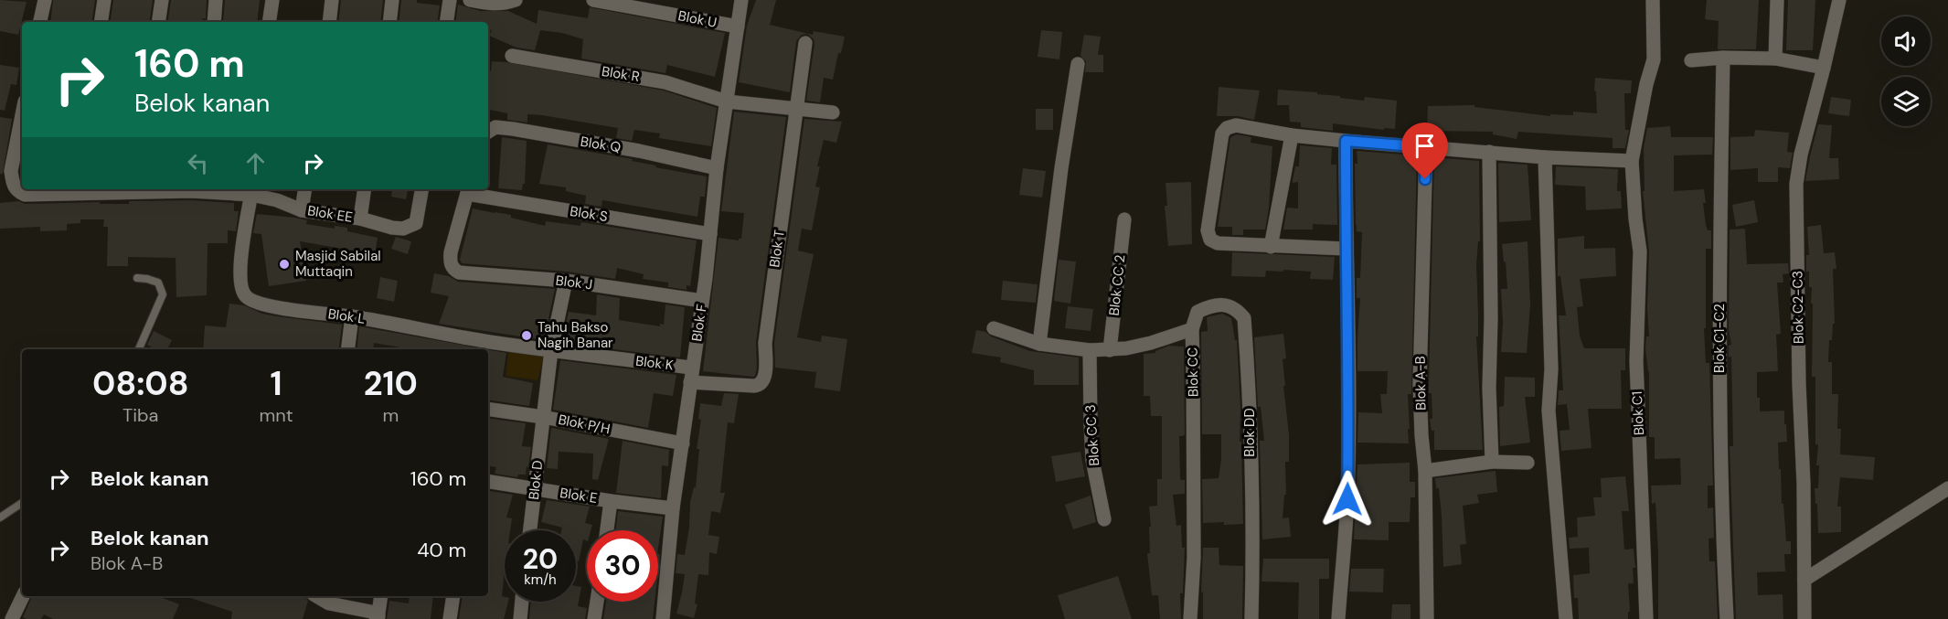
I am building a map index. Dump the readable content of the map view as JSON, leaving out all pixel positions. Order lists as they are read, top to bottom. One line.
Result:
{"streets":{"street":["Blok U","Blok R","Blok Q","Blok EE","Blok S","Blok T","Blok J","Blok CC 2","Blok C2-C3","Blok L","Blok F","Blok C1-C2","Blok K","Blok CC","Blok A-B","Blok C1","Blok P/H","Blok DD","Blok CC 3","Blok D","Blok E"]},"crossings":[["Blok U","Blok F"],["Blok R","Blok T"],["Blok R","Blok F"],["Blok Q","Blok F"],["Blok EE","Blok L"],["Blok S","Blok J"],["Blok S","Blok F"],["Blok T","Blok F"],["Blok J","Blok F"],["Blok J","Blok D"],["Blok CC 2","Blok CC"],["Blok L","Blok K"],["Blok L","Blok D"],["Blok F","Blok K"],["Blok F","Blok P/H"],["Blok F","Blok E"],["Blok K","Blok D"],["Blok CC","Blok DD"],["Blok CC","Blok CC 3"],["Blok P/H","Blok D"],["Blok D","Blok E"]],"places":["Masjid Sabilal Muttaqin","Tahu Bakso Nagih Banar"],"page":{"turn":["160 m","Belok kanan"],"eta":["08:08","Tiba","1","mnt","210","m"],"list":[{"name":"Belok kanan","value":"160 m"},{"name":"Belok kanan","note":"Blok A-B","value":"40 m"}],"speed":"20 km/h","limit":"30"}}
